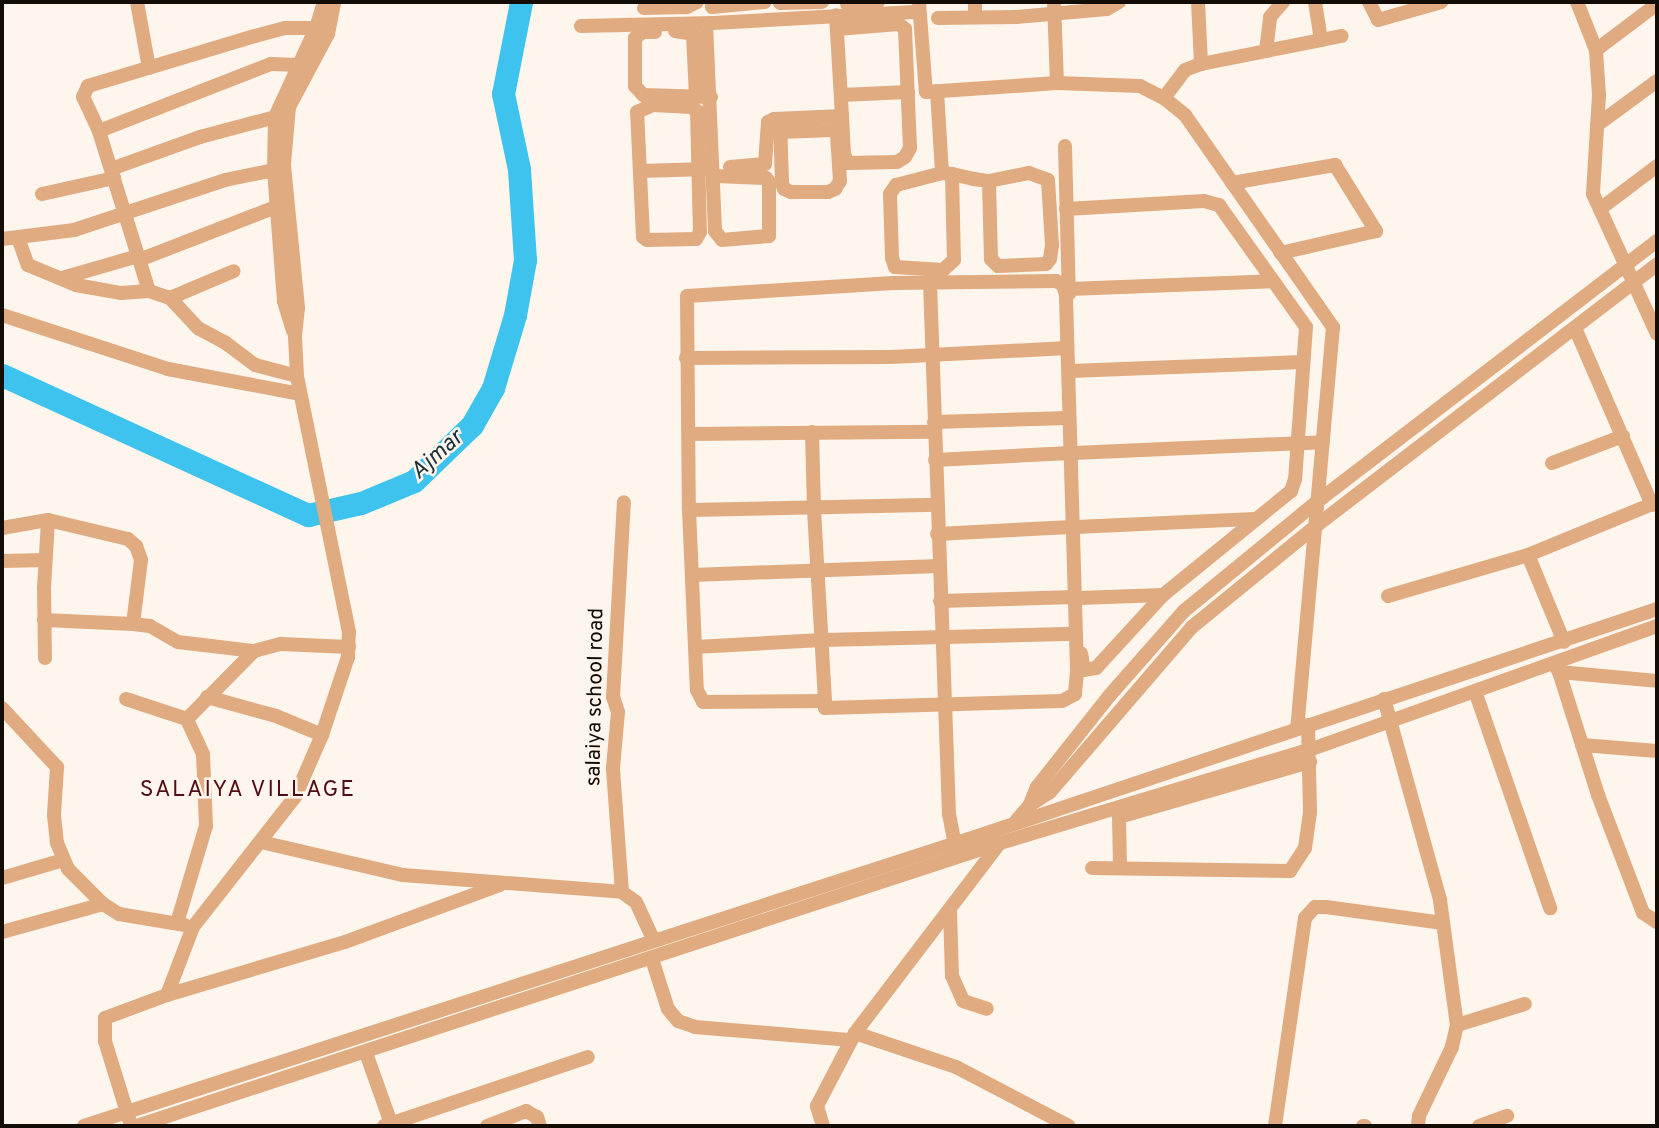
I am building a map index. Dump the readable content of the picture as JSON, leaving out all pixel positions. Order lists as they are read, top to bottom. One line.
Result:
{"streets":{"street":["salaiya school road"]},"districts":["SALAIYA VILLAGE"],"water":["Ajmar"]}
